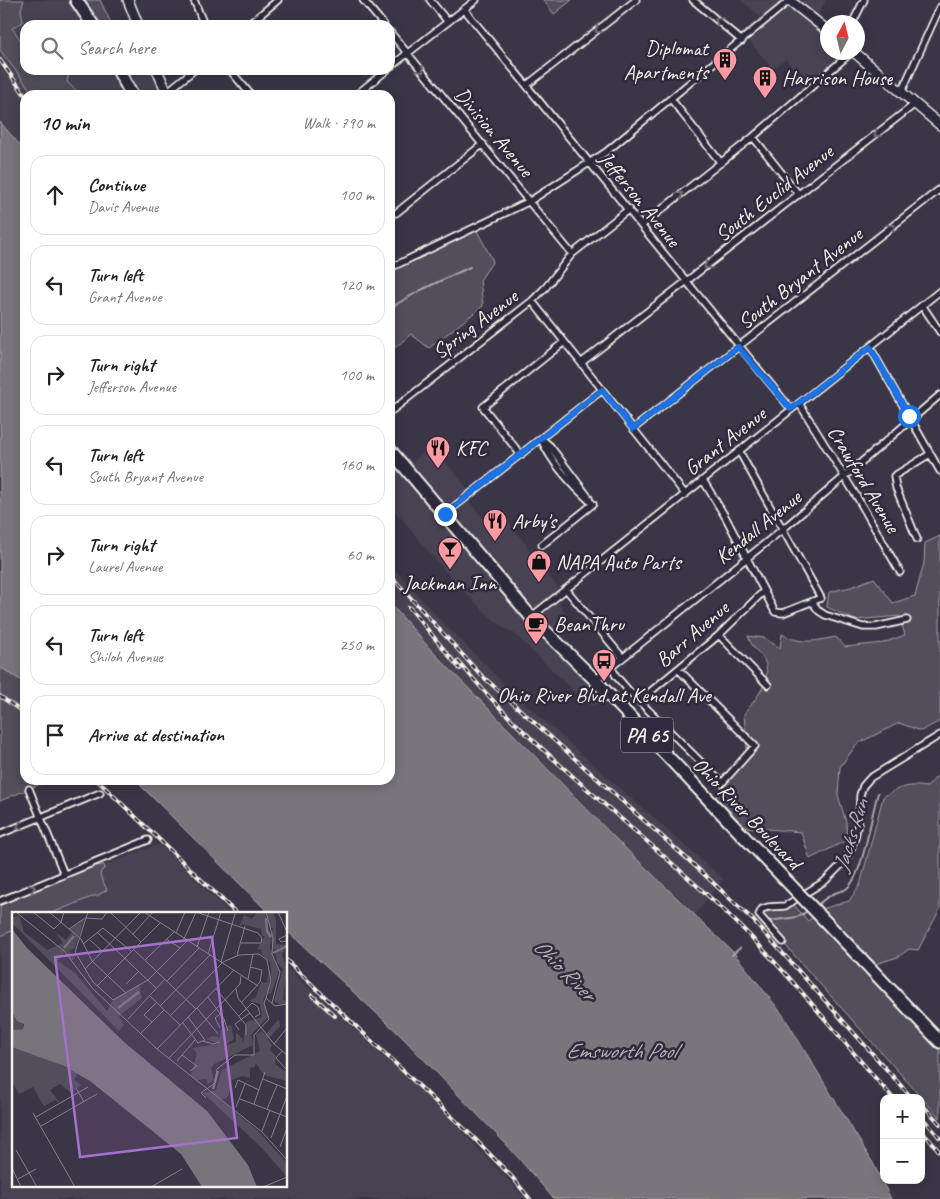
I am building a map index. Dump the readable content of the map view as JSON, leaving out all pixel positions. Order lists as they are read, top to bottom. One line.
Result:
{"streets":{"highway":["PA 65","Ohio River Boulevard"],"street":["Division Avenue","South Euclid Avenue","Jefferson Avenue","South Bryant Avenue","Spring Avenue","Grant Avenue","Crawford Avenue","Kendall Avenue","Barr Avenue"]},"crossings":[["Division Avenue","Spring Avenue"],["South Euclid Avenue","Jefferson Avenue"],["Jefferson Avenue","South Bryant Avenue"],["Jefferson Avenue","Spring Avenue"],["Jefferson Avenue","Grant Avenue"],["Grant Avenue","Crawford Avenue"],["Grant Avenue","Ohio River Boulevard"],["Crawford Avenue","Kendall Avenue"],["Kendall Avenue","Ohio River Boulevard"]],"one_way":["Division Avenue","South Euclid Avenue","South Bryant Avenue"],"water":["Jacks Run","Ohio River","Emsworth Pool"],"places":{"building":["Diplomat Apartments","Harrison House"],"restaurant":["KFC","Arby's"],"bar":["Jackman Inn"],"shop":["NAPA Auto Parts"],"cafe":["BeanThru"],"bus stop":["Ohio River Blvd at Kendall Ave"]},"north":"top","page":{"search":"Search here","heading":["10 min","Walk · 790 m"],"list":[["Continue","Davis Avenue","100 m"],["Turn left","Grant Avenue","120 m"],["Turn right","Jefferson Avenue","100 m"],["Turn left","South Bryant Avenue","160 m"],["Turn right","Laurel Avenue","60 m"],["Turn left","Shiloh Avenue","250 m"],"Arrive at destination"],"map_buttons":["+","−"]}}
